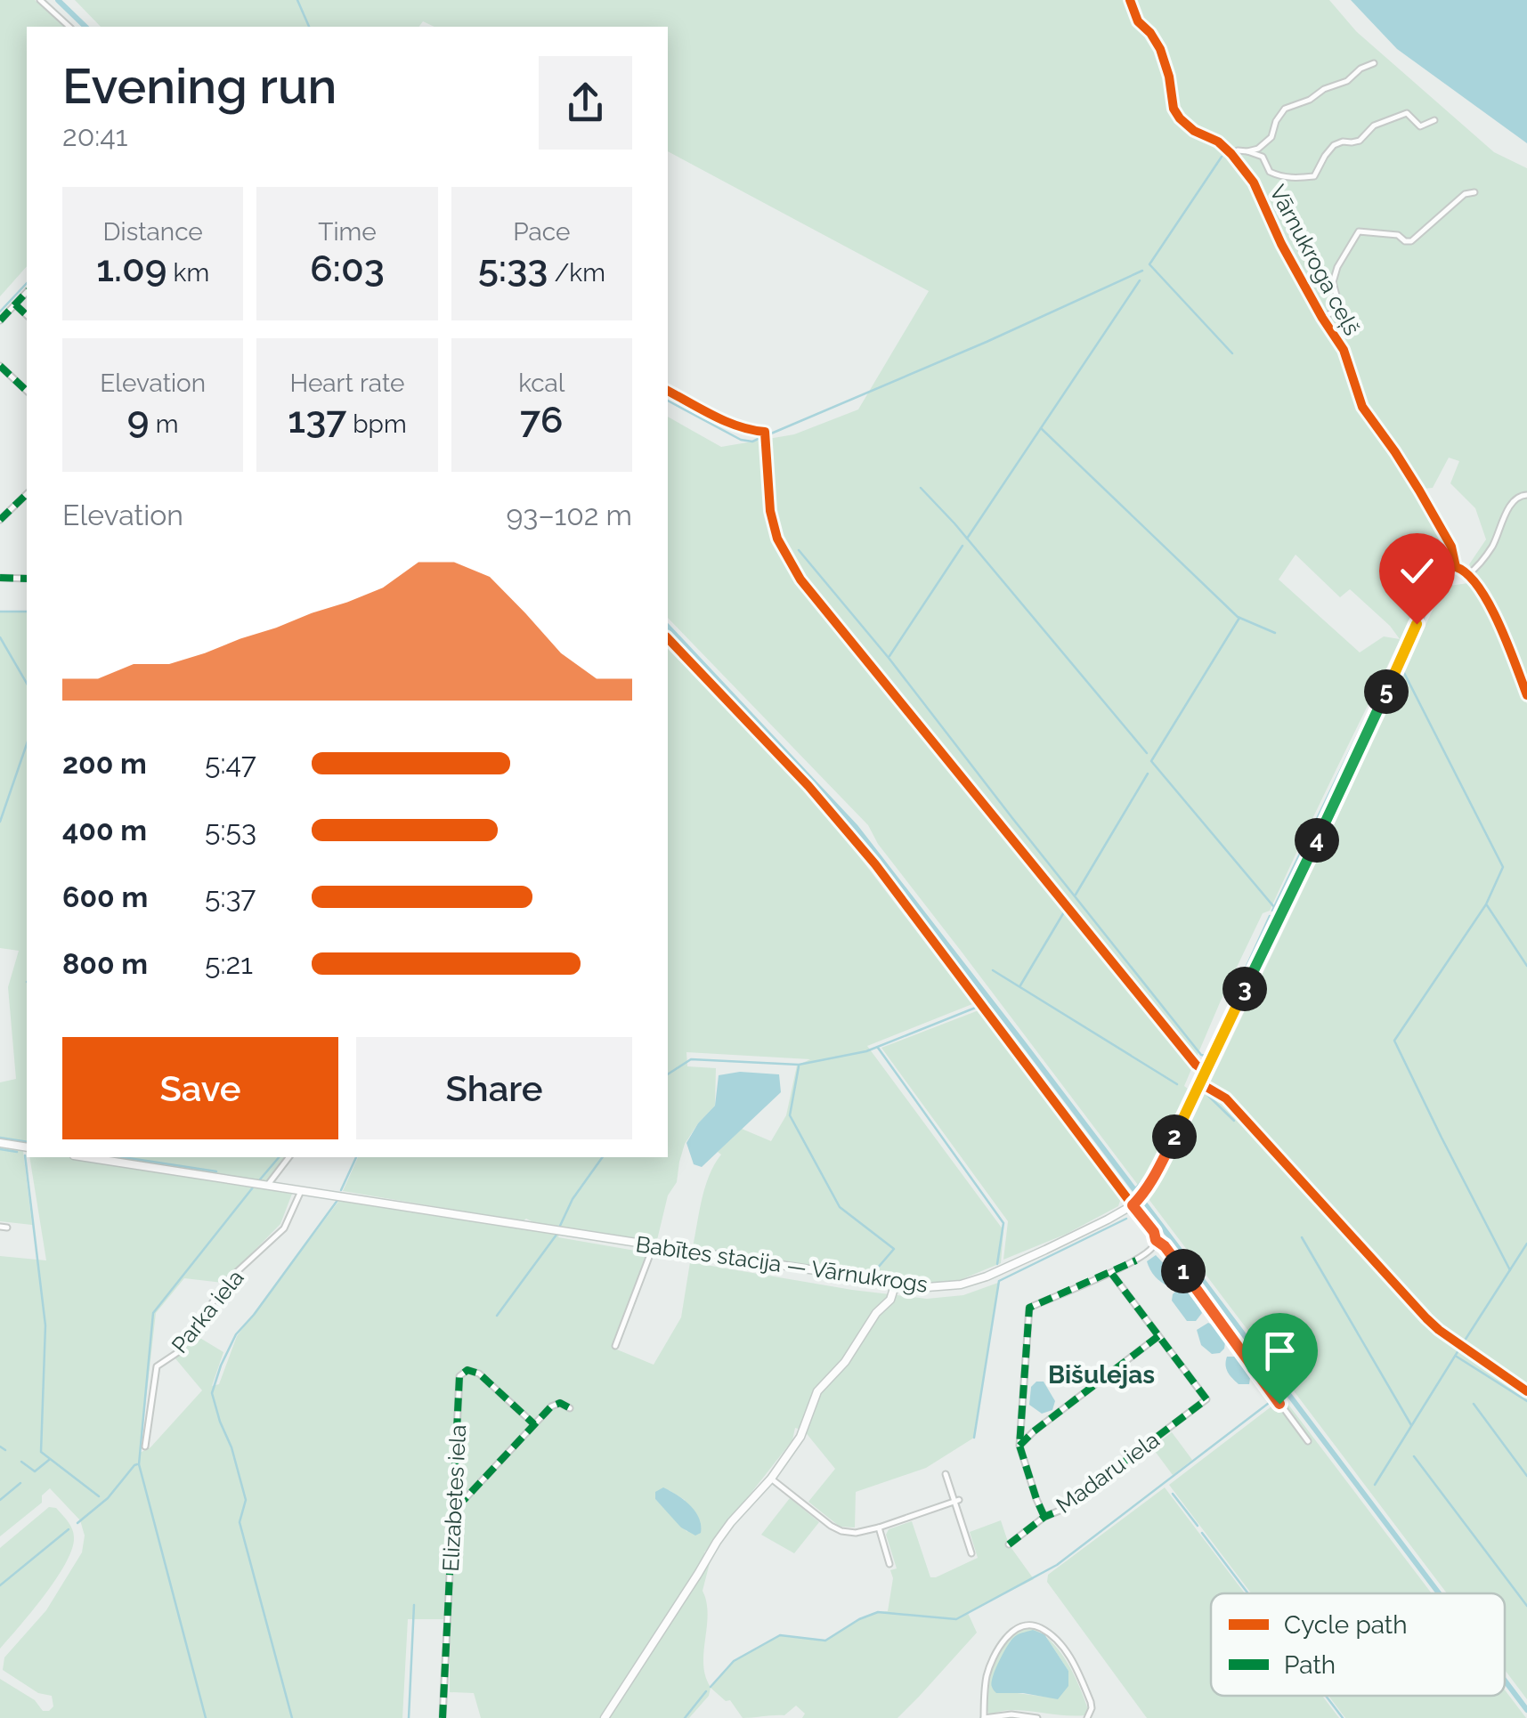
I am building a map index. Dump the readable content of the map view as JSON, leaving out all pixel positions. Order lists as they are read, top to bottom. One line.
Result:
{"streets":{"main road":["Babītes stacija — Vārnukrogs"],"street":["Vārnukroga ceļš","Parka iela","Madaru iela","Elizabetes iela"]},"crossings":[["Vārnukroga ceļš","Babītes stacija — Vārnukrogs"],["Babītes stacija — Vārnukrogs","Parka iela"]],"districts":["Bišulejas"],"legend":["Cycle path","Path"],"page":{"heading":["Evening run","20:41"],"stats":[["Distance","1.09 km"],["Time","6:03"],["Pace","5:33 /km"],["Elevation","9 m"],["Heart rate","137 bpm"],["kcal","76"]],"chart":["Elevation","93–102 m"],"pins":["5","4","3","2","1"],"list":[{"name":"200 m","note":"5:47"},{"name":"400 m","note":"5:53"},{"name":"600 m","note":"5:37"},{"name":"800 m","note":"5:21"}],"buttons":["Save","Share"]}}
